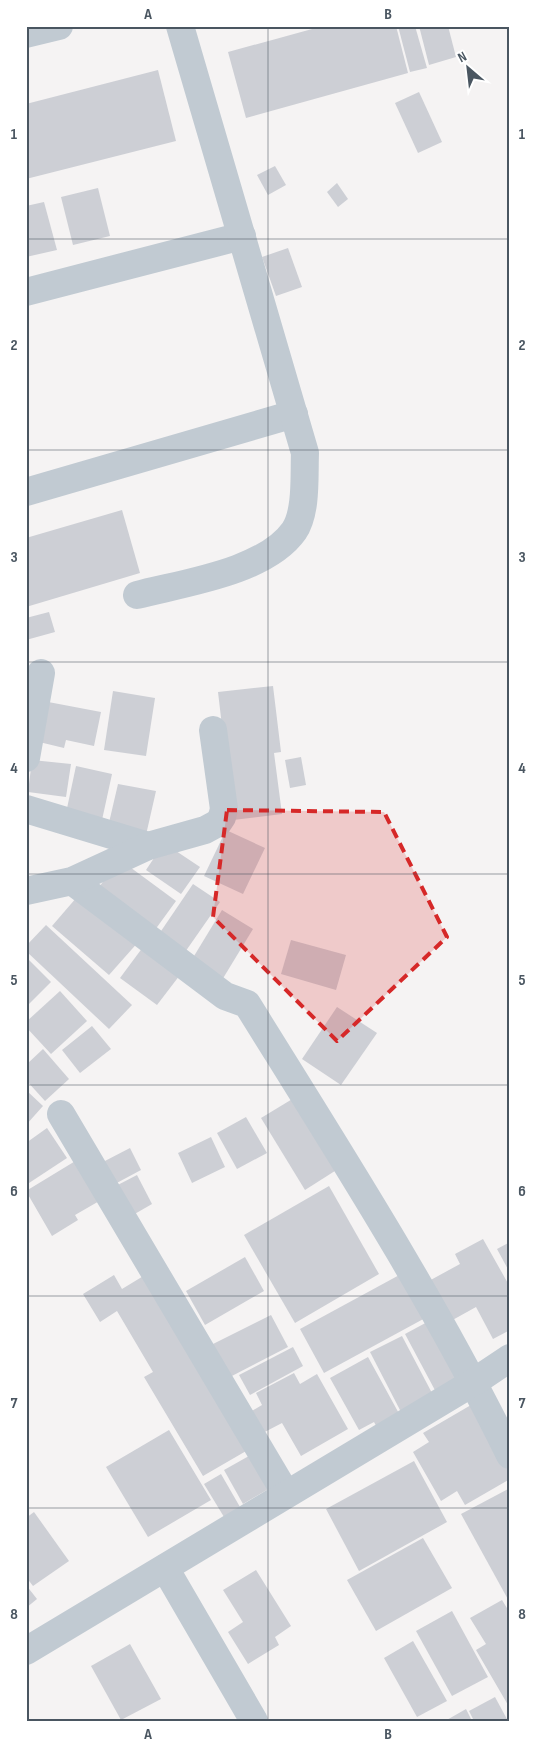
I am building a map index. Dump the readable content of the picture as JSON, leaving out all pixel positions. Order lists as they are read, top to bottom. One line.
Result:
{"north":"top left","grid":{"columns":["A","B"],"rows":["1","2","3","4","5","6","7","8"]}}
